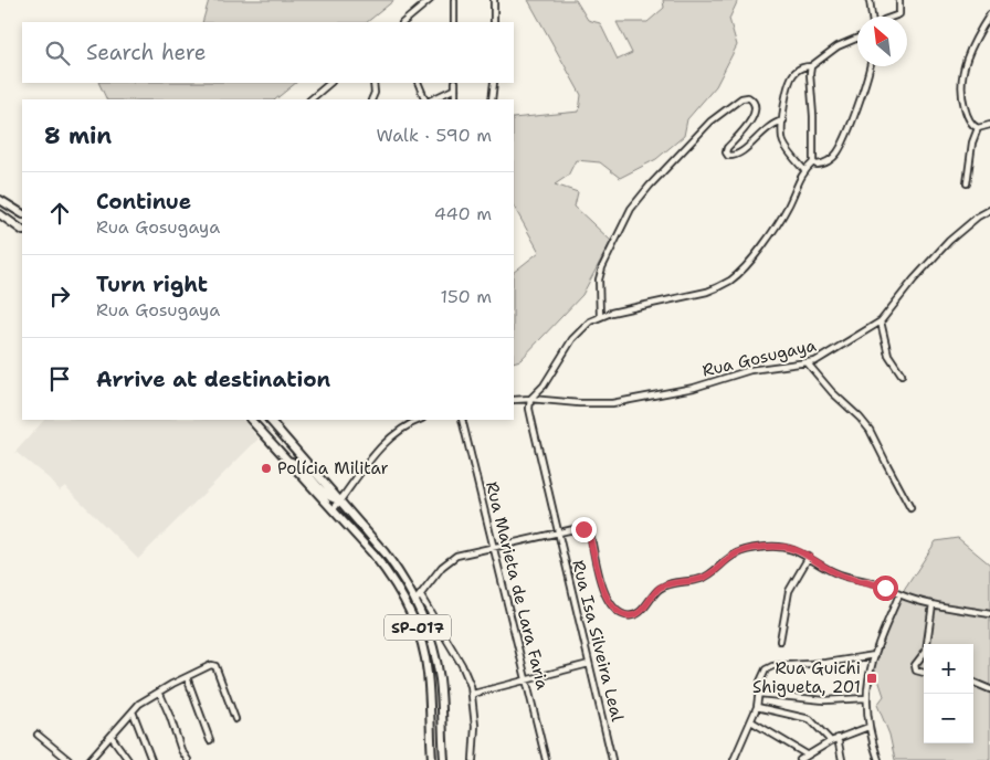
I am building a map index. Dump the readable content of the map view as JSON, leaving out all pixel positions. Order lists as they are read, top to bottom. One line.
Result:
{"streets":{"highway":["SP-017"],"street":["Rua Gosugaya","Rua Marieta de Lara Faria","Rua Isa Silveira Leal"]},"crossings":[["Rua Gosugaya","Rua Isa Silveira Leal"]],"places":{"other":["Polícia Militar"],"transit":["Rua Guichi Shigueta, 201"]},"north":"top left","page":{"search":"Search here","heading":["8 min","Walk · 590 m"],"list":[["Continue","Rua Gosugaya","440 m"],["Turn right","Rua Gosugaya","150 m"],"Arrive at destination"],"map_buttons":["+","−"]}}
